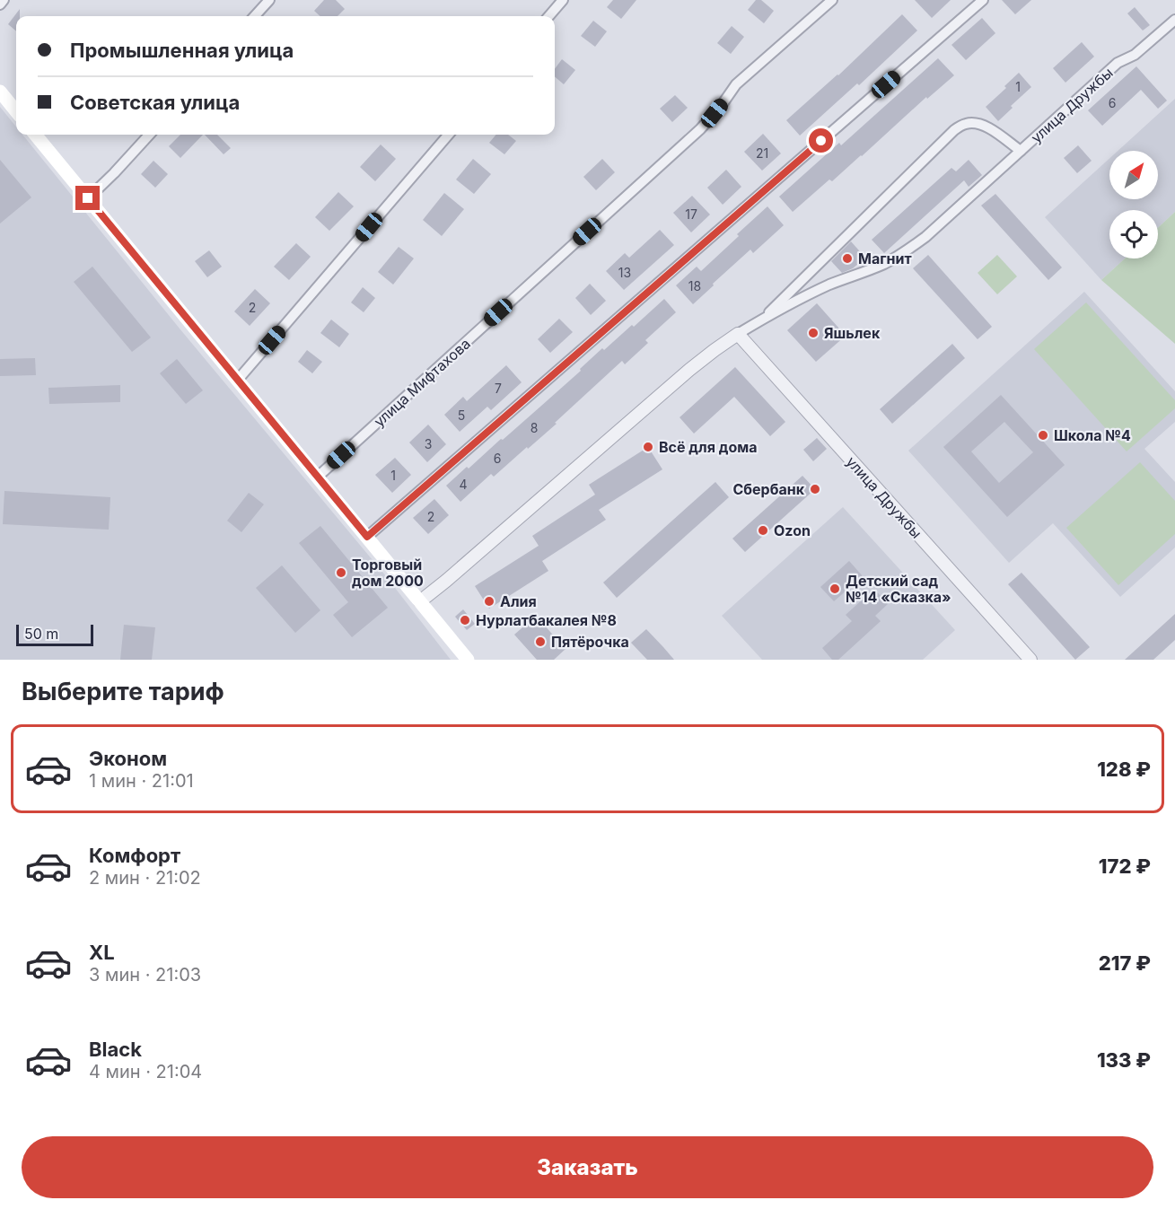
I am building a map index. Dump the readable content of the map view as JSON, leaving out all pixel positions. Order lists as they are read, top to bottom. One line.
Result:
{"streets":{"street":["улица Дружбы","улица Мифтахова"]},"places":["Магнит","Яшьлек","Школа №4","Всё для дома","Сбербанк","Ozon","Торговый дом 2000","Детский сад №14 «Сказка»","Алия","Нурлатбакалея №8","Пятёрочка"],"house_numbers":["1","6","21","17","13","18","2","7","5","8","3","6","1","4","2"],"scale_bar":"50 m","north":"top right","page":{"banner":["Промышленная улица","Советская улица"],"scale":"50 m","heading":"Выберите тариф","list":[{"name":"Эконом","note":"1 мин · 21:01","value":"128 ₽"},{"name":"Комфорт","note":"2 мин · 21:02","value":"172 ₽"},{"name":"XL","note":"3 мин · 21:03","value":"217 ₽"},{"name":"Black","note":"4 мин · 21:04","value":"133 ₽"}],"buttons":"Заказать"}}
